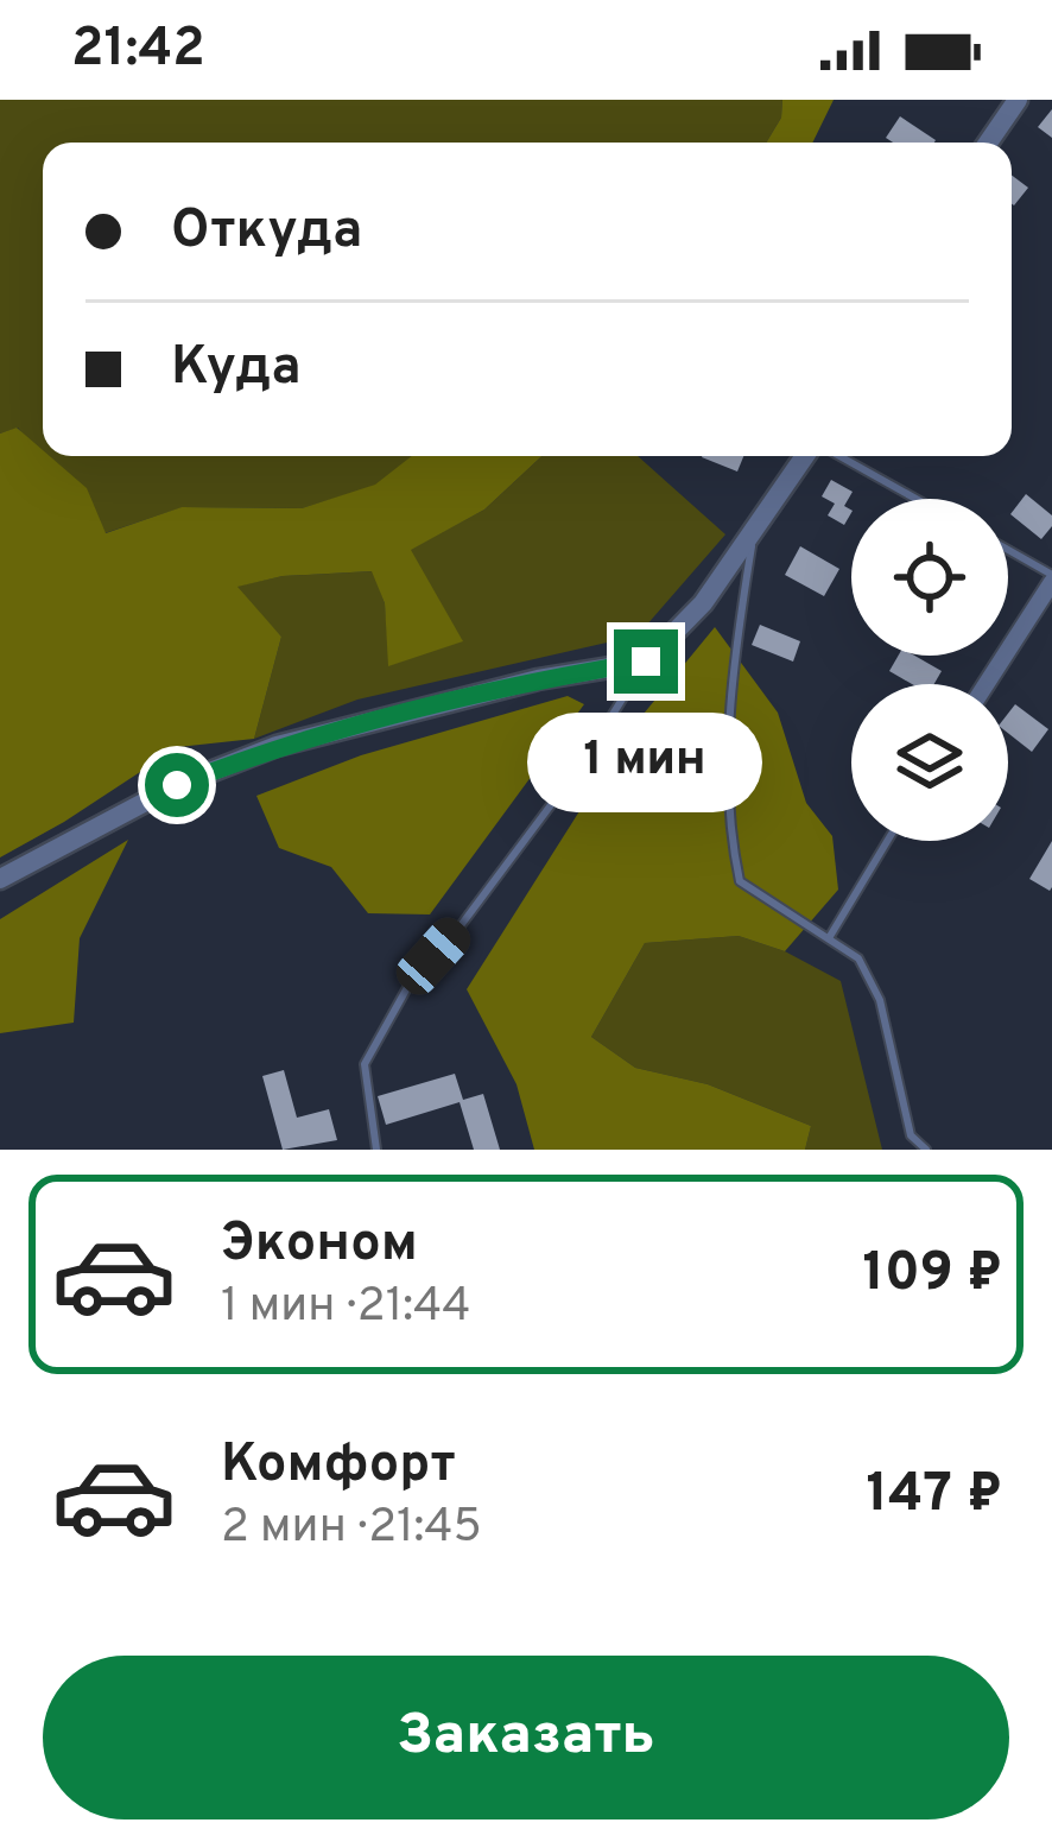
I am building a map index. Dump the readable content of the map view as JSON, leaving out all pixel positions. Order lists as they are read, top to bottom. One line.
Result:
{"page":{"status":"21:42","banner":["Откуда","Куда"],"bubble":"1 мин","list":[{"name":"Эконом","note":"1 мин · 21:44","value":"109 ₽"},{"name":"Комфорт","note":"2 мин · 21:45","value":"147 ₽"}],"buttons":"Заказать"}}
